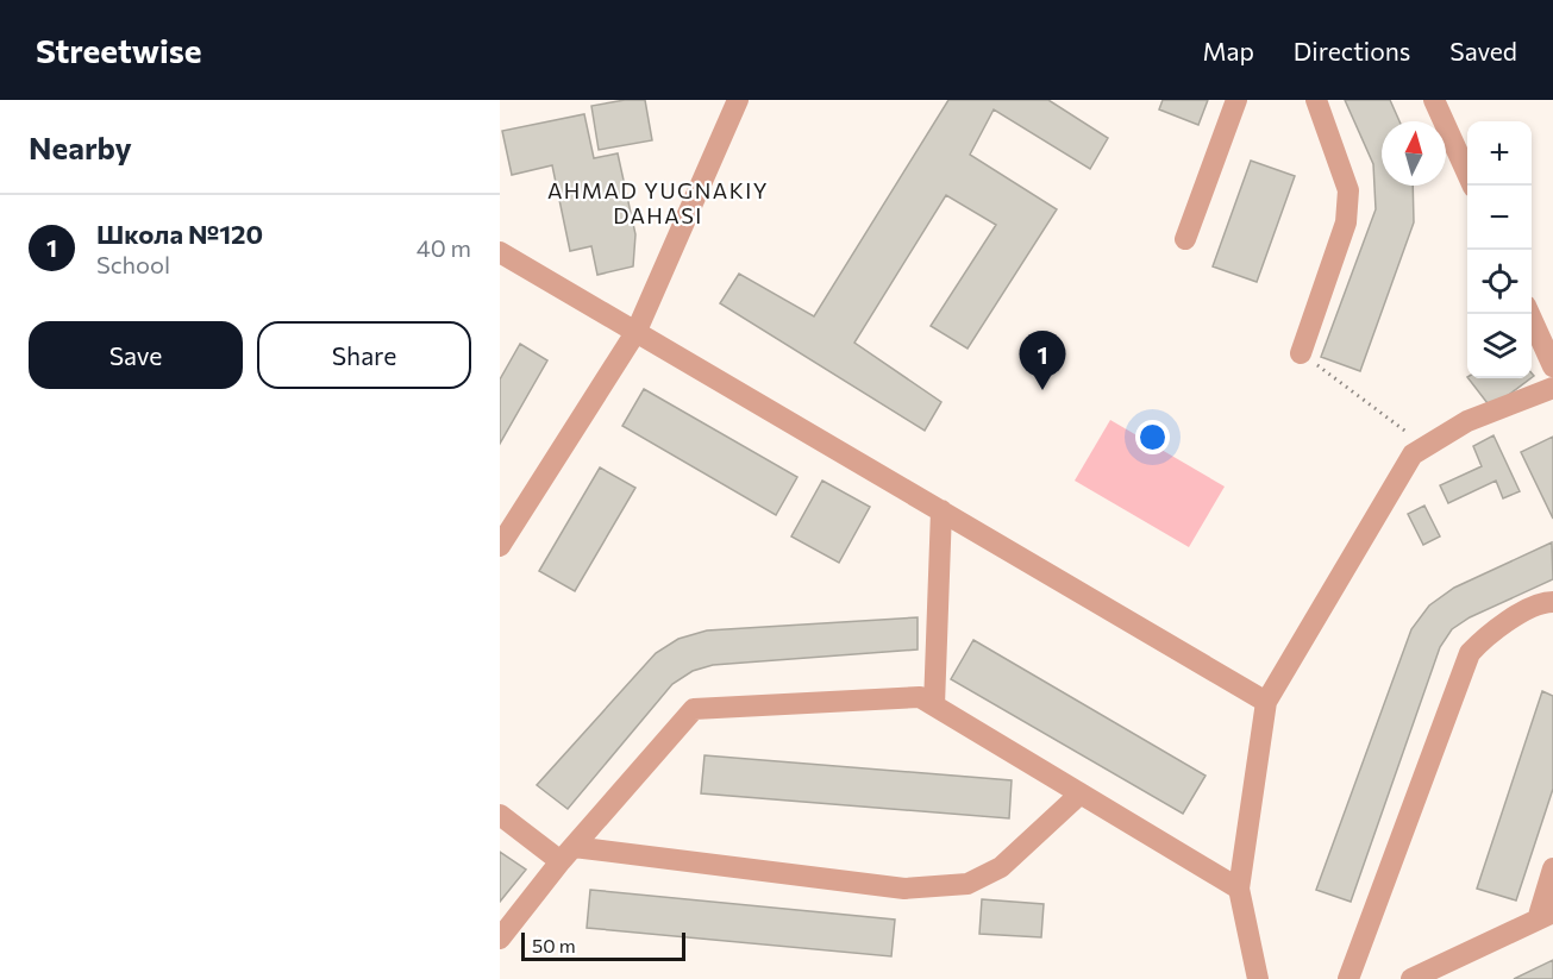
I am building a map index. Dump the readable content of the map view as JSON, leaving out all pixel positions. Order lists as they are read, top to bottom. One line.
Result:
{"districts":["AHMAD YUGNAKIY DAHASI"],"scale_bar":"50 m","north":"top","page":{"header":"Streetwise","nav":["Map","Directions","Saved"],"heading":"Nearby","map_buttons":["+","−"],"list":[{"mark":"1","name":"Школа №120","note":"School","value":"40 m"}],"buttons":["Save","Share"],"pins":"1","scale":"50 m"}}
